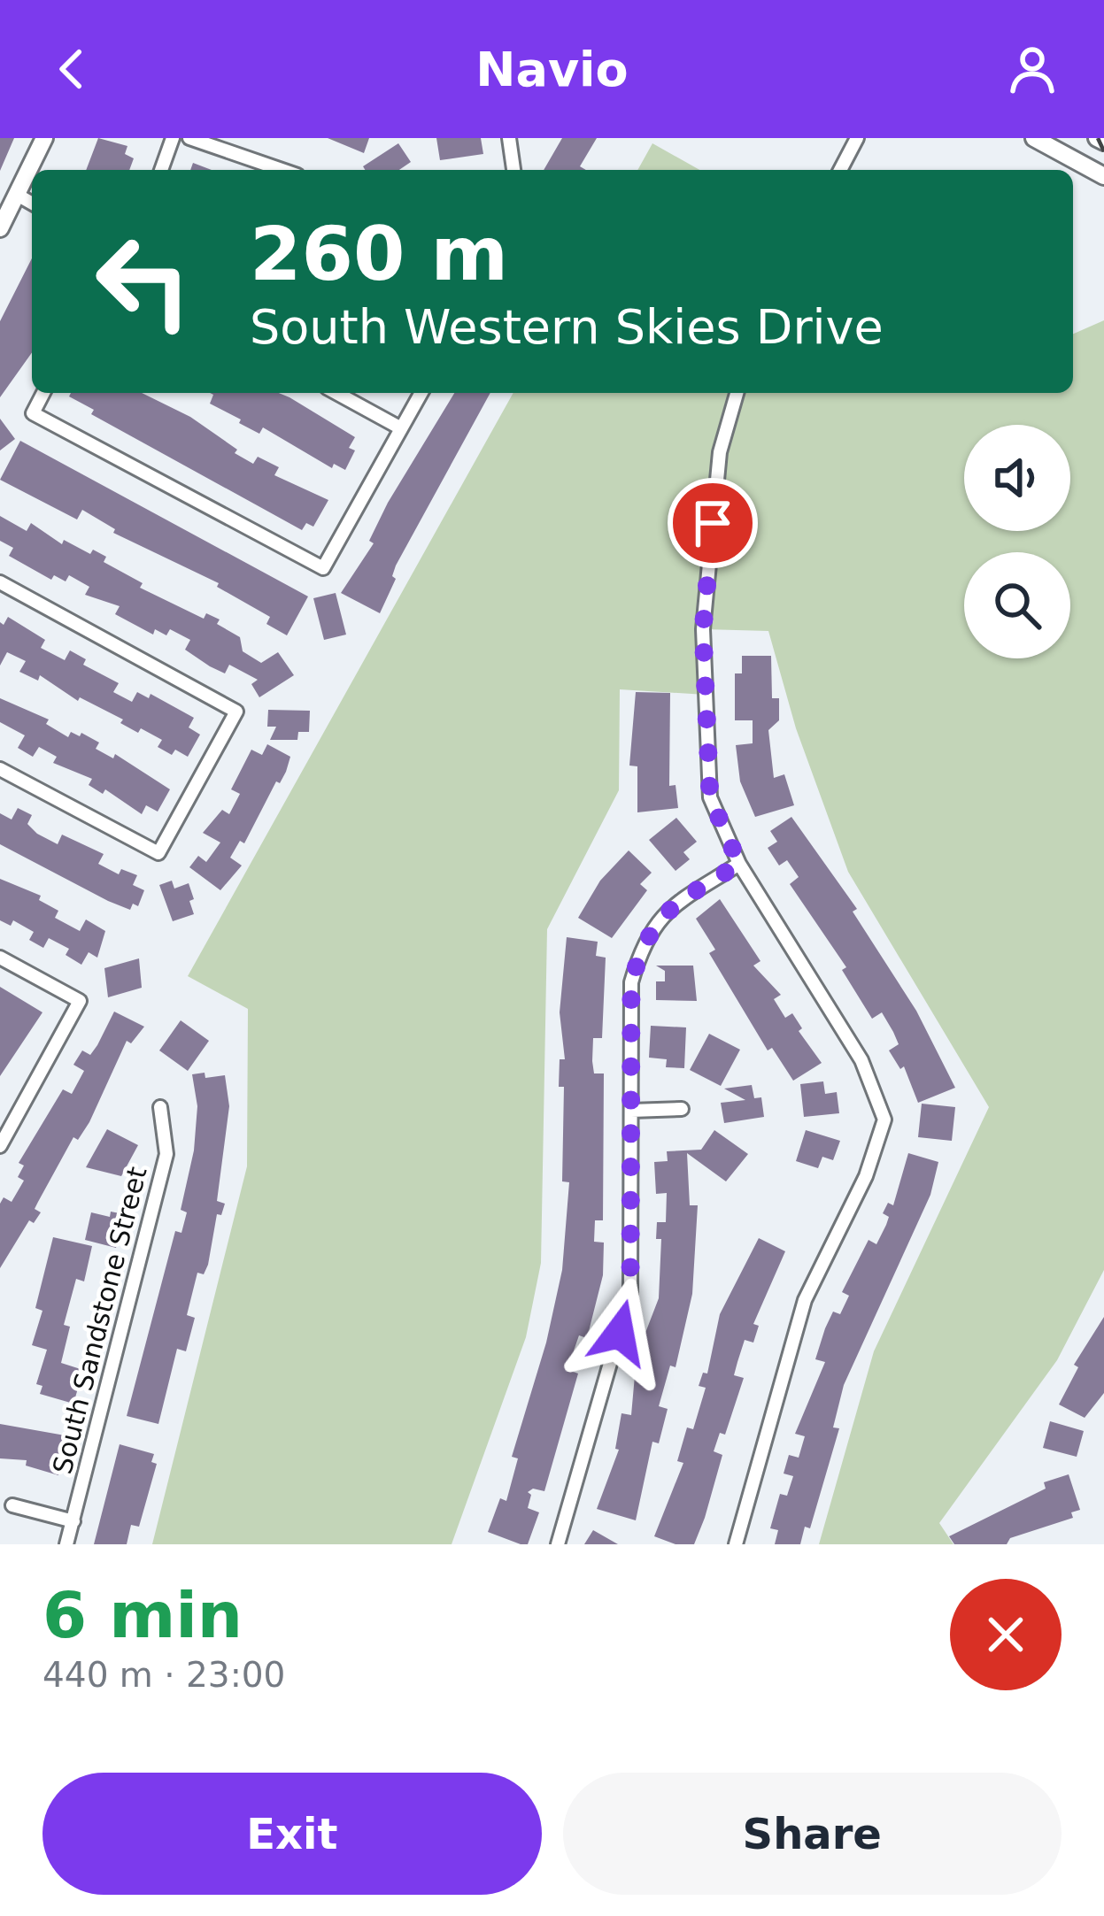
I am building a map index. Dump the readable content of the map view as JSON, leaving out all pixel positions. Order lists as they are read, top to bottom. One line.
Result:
{"streets":{"street":["South Sandstone Street"]},"page":{"header":"Navio","turn":["260 m","South Western Skies Drive"],"heading":["6 min","440 m · 23:00"],"buttons":["Exit","Share"]}}
